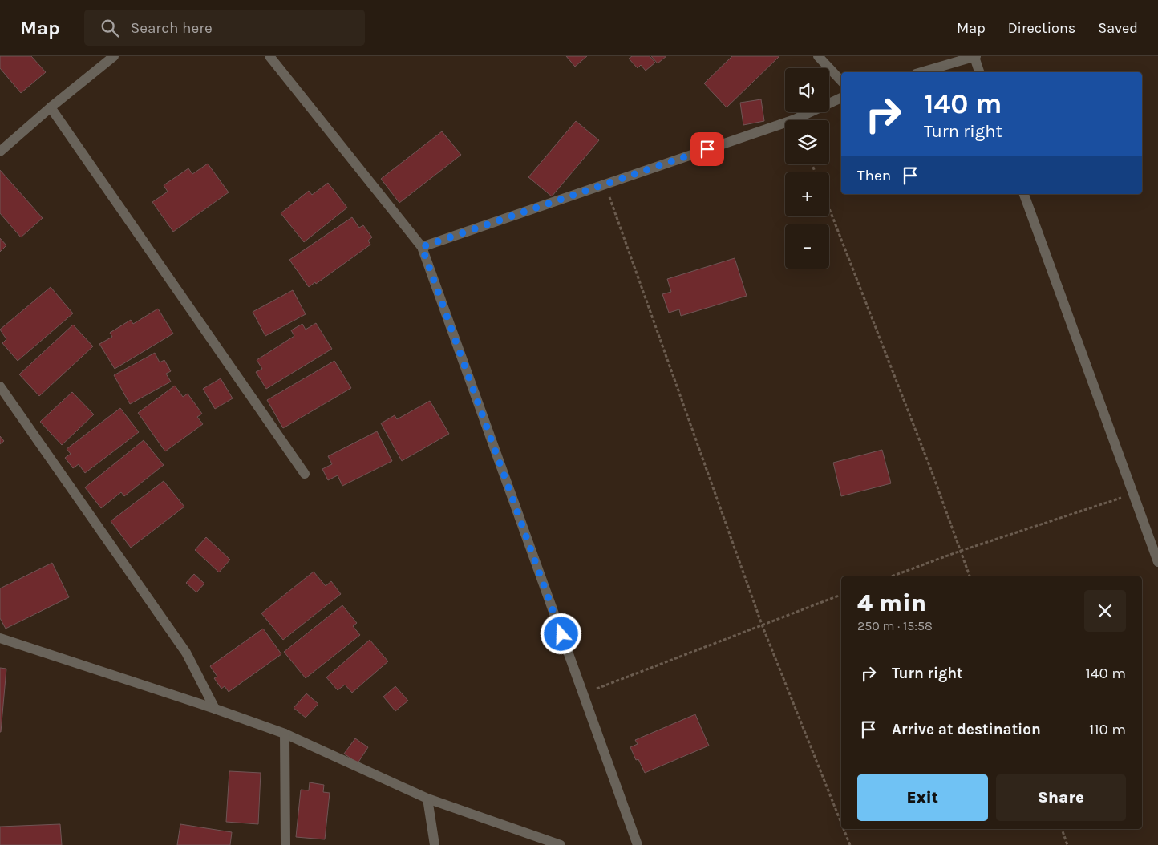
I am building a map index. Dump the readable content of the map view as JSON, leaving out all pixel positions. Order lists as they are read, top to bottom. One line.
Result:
{"page":{"header":"Map","search":"Search here","nav":["Map","Directions","Saved"],"map_buttons":["+","−"],"turn":["140 m","Turn right"],"then":"Then","heading":["4 min","250 m · 15:58"],"list":[{"name":"Turn right","value":"140 m"},{"name":"Arrive at destination","value":"110 m"}],"buttons":["Exit","Share"]}}
